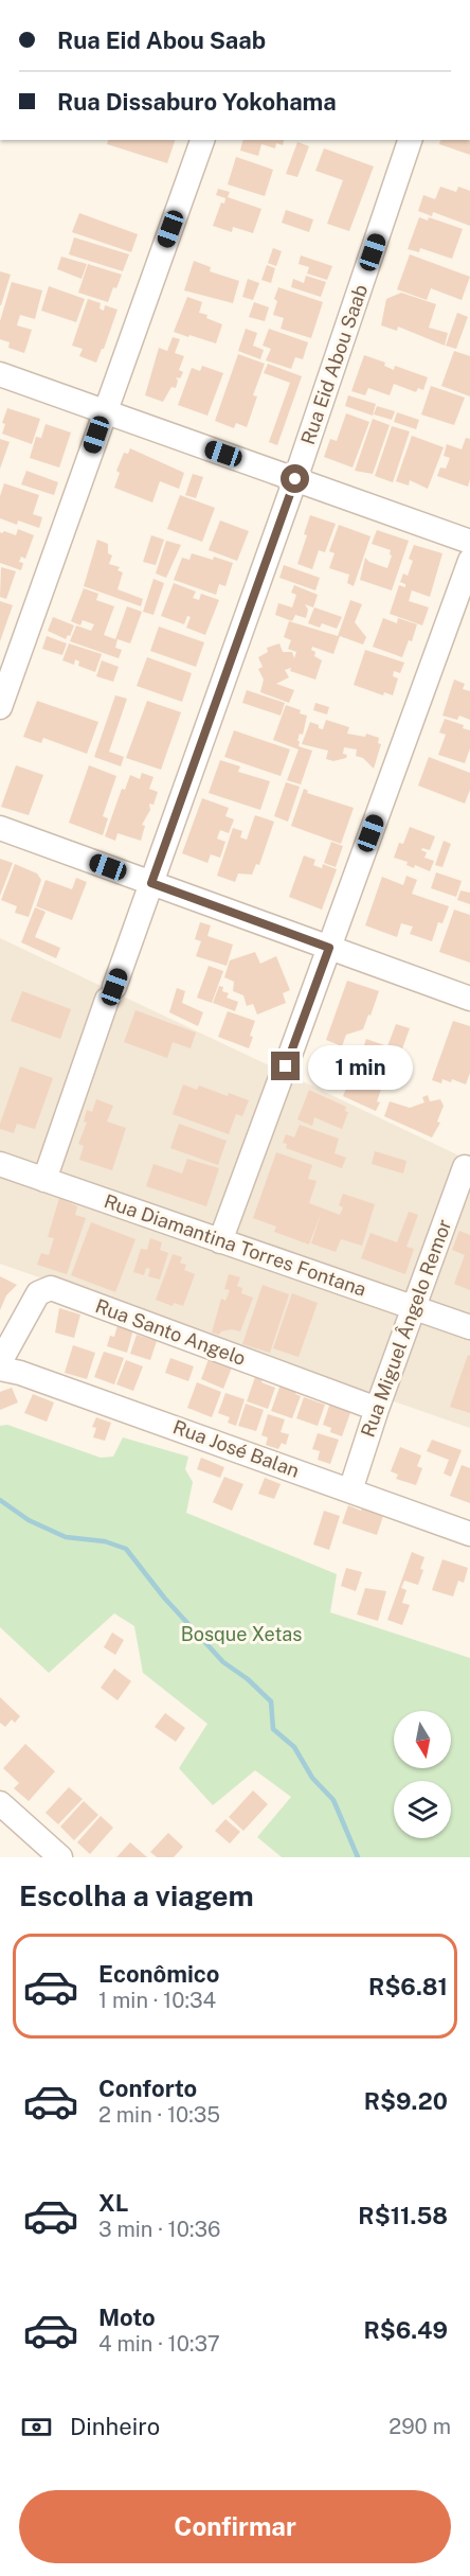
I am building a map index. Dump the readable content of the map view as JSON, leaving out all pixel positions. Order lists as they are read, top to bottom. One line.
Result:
{"streets":{"street":["Rua Eid Abou Saab","Rua Diamantina Torres Fontana","Rua Miguel Ângelo Remor","Rua Santo Angelo","Rua José Balan"]},"crossings":[["Rua Eid Abou Saab","Rua Diamantina Torres Fontana"],["Rua Diamantina Torres Fontana","Rua Miguel Ângelo Remor"],["Rua Miguel Ângelo Remor","Rua Santo Angelo"],["Rua Miguel Ângelo Remor","Rua José Balan"]],"parks":["Bosque Xetas"],"north":"bottom","page":{"banner":["Rua Eid Abou Saab","Rua Dissaburo Yokohama"],"bubble":"1 min","heading":"Escolha a viagem","list":[{"name":"Econômico","note":"1 min · 10:34","value":"R$6.81"},{"name":"Conforto","note":"2 min · 10:35","value":"R$9.20"},{"name":"XL","note":"3 min · 10:36","value":"R$11.58"},{"name":"Moto","note":"4 min · 10:37","value":"R$6.49"}],"pay":["Dinheiro","290 m"],"buttons":"Confirmar"}}
